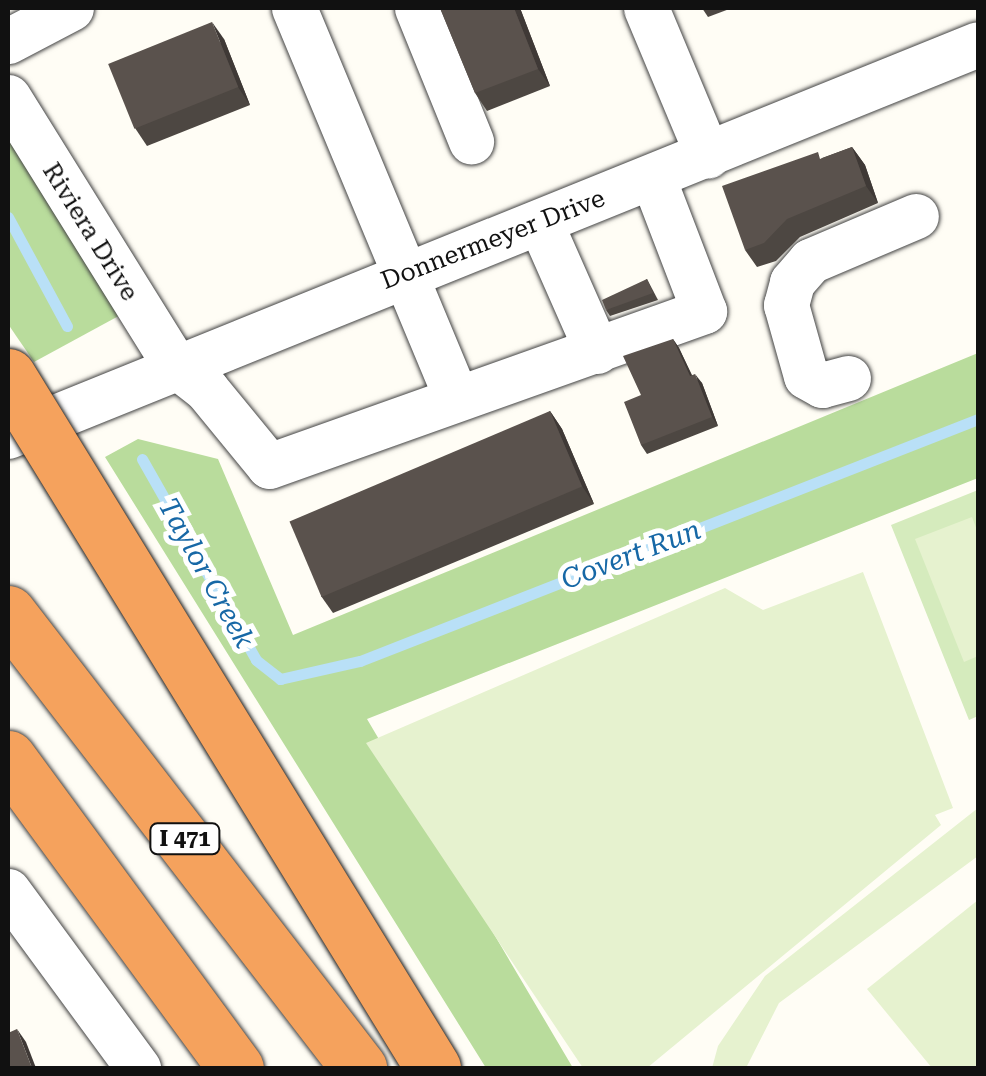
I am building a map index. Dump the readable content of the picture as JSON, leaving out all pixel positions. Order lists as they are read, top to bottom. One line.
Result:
{"streets":{"highway":["I 471"],"street":["Riviera Drive","Donnermeyer Drive"]},"crossings":[["Riviera Drive","Donnermeyer Drive"]],"water":["Covert Run","Taylor Creek"]}
